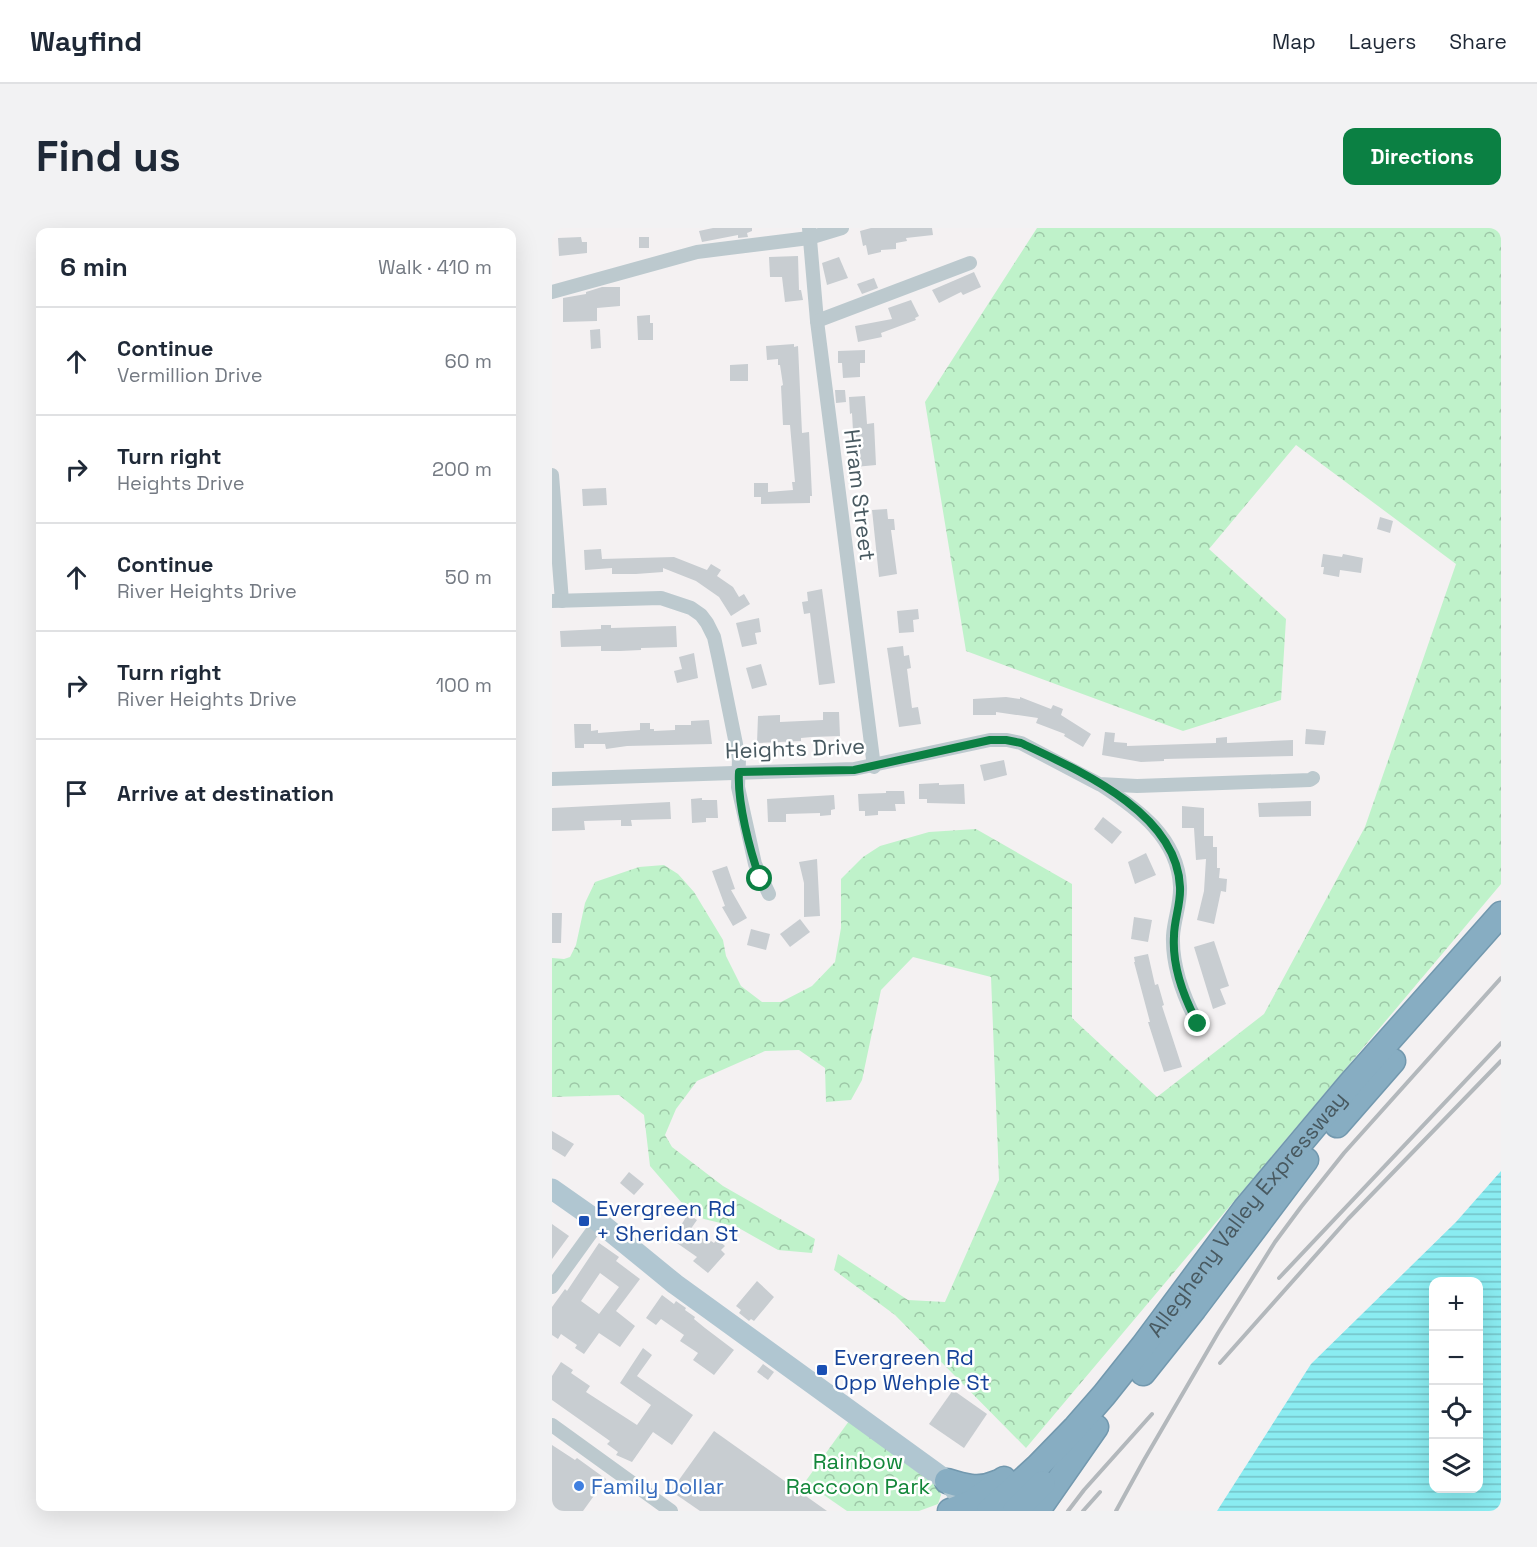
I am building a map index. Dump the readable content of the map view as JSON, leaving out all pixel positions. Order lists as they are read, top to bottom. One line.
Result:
{"streets":{"highway":["Allegheny Valley Expressway"],"street":["Hiram Street","Heights Drive"]},"crossings":[["Hiram Street","Heights Drive"]],"parks":["Rainbow Raccoon Park"],"places":{"transit":["Evergreen Rd + Sheridan St","Evergreen Rd Opp Wehple St"],"other":["Family Dollar"]},"page":{"header":"Wayfind","nav":["Map","Layers","Share"],"buttons":"Directions","title":"Find us","heading":["6 min","Walk · 410 m"],"list":[["Continue","Vermillion Drive","60 m"],["Turn right","Heights Drive","200 m"],["Continue","River Heights Drive","50 m"],["Turn right","River Heights Drive","100 m"],"Arrive at destination"],"map_buttons":["+","−"]}}
